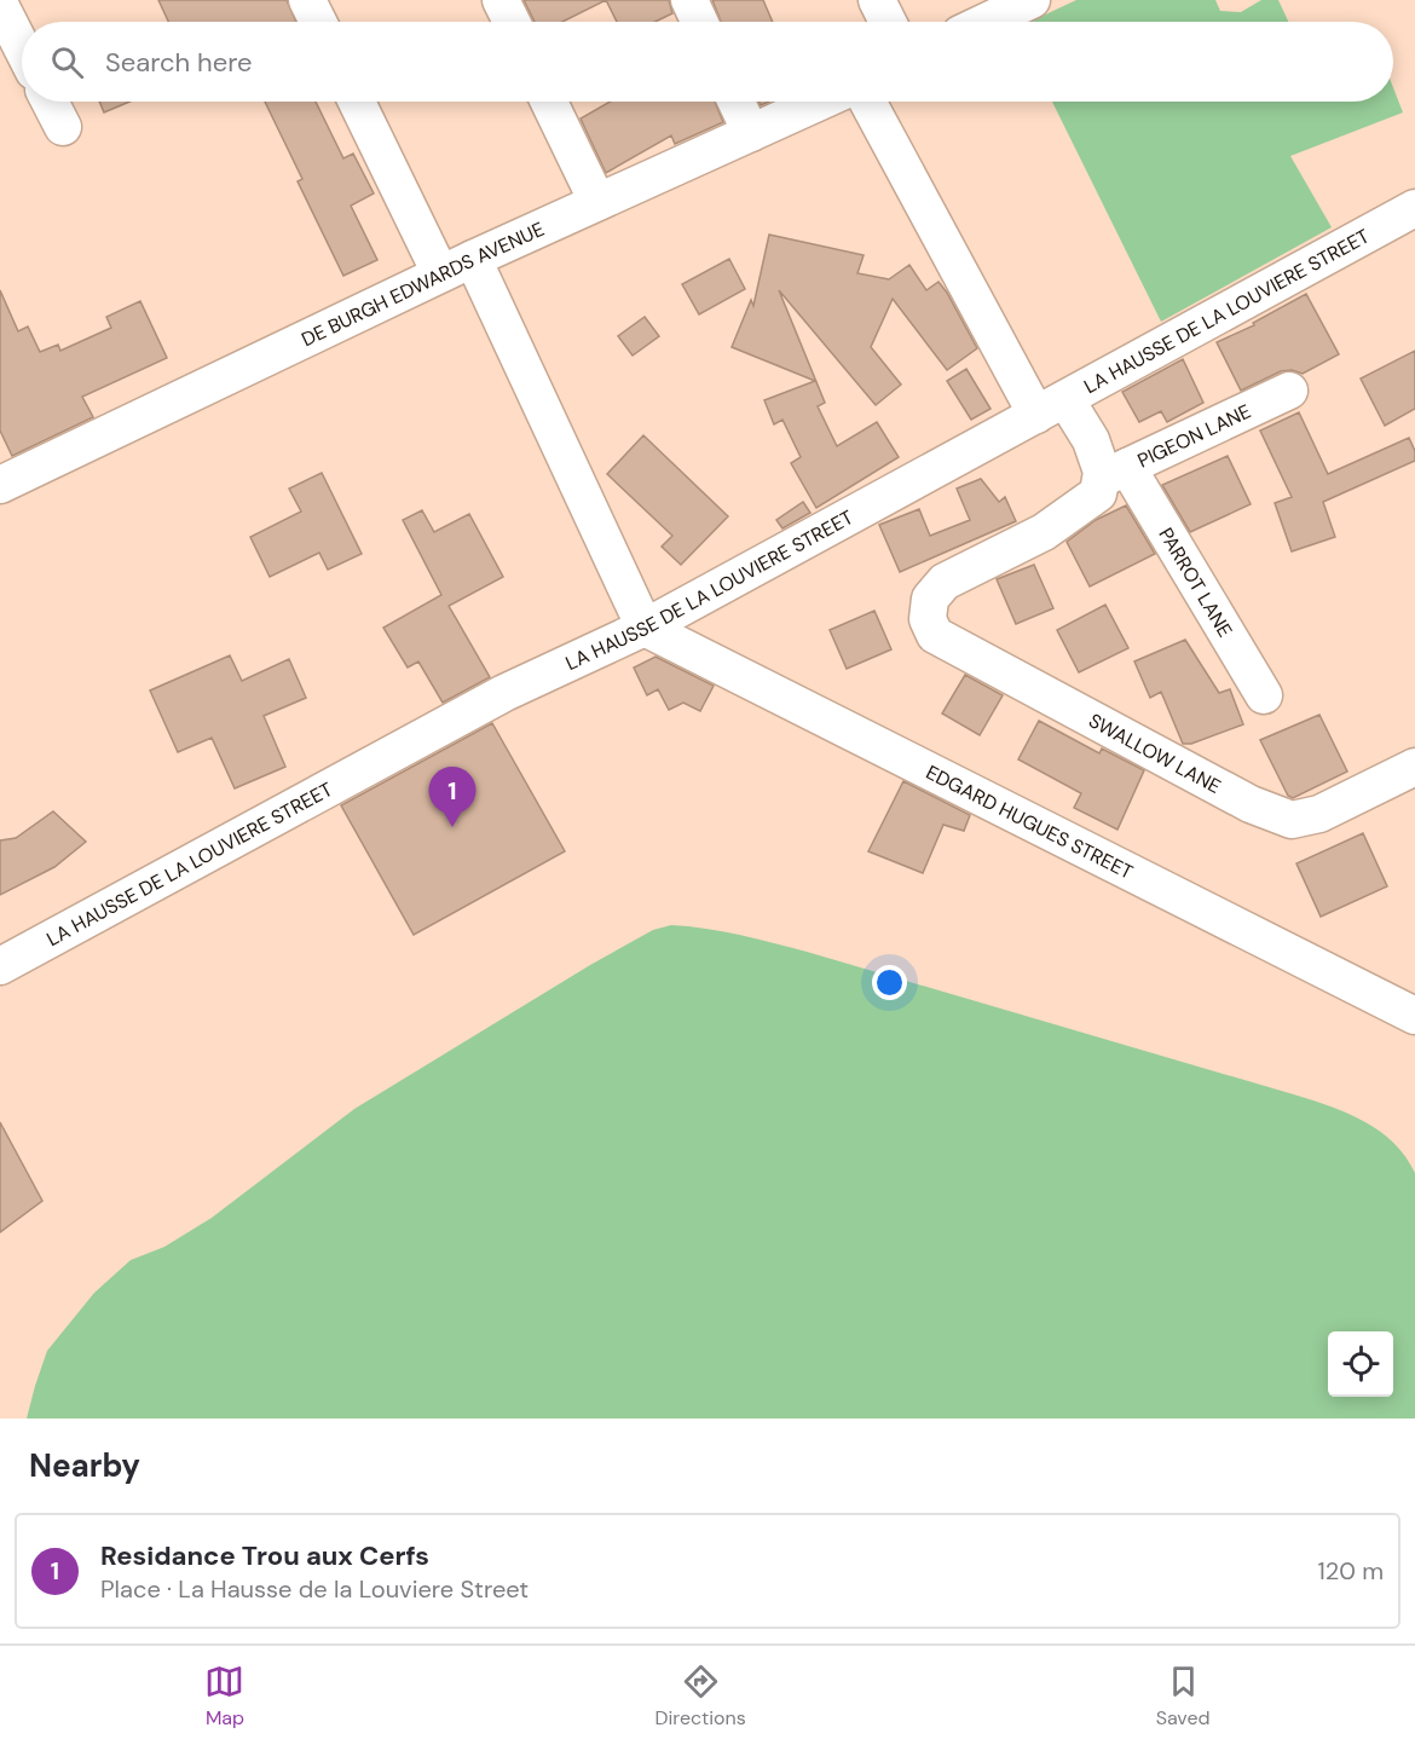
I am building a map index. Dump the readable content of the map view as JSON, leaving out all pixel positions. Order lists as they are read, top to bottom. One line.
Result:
{"streets":{"street":["DE BURGH EDWARDS AVENUE","LA HAUSSE DE LA LOUVIERE STREET","PIGEON LANE","PARROT LANE","SWALLOW LANE","EDGARD HUGUES STREET"]},"crossings":[["LA HAUSSE DE LA LOUVIERE STREET","PARROT LANE"],["LA HAUSSE DE LA LOUVIERE STREET","EDGARD HUGUES STREET"],["PIGEON LANE","PARROT LANE"],["PIGEON LANE","SWALLOW LANE"]],"page":{"search":"Search here","pins":"1","heading":"Nearby","list":[{"mark":"1","name":"Residance Trou aux Cerfs","note":"Place · La Hausse de la Louviere Street","value":"120 m"}],"nav":["Map","Directions","Saved"]}}
